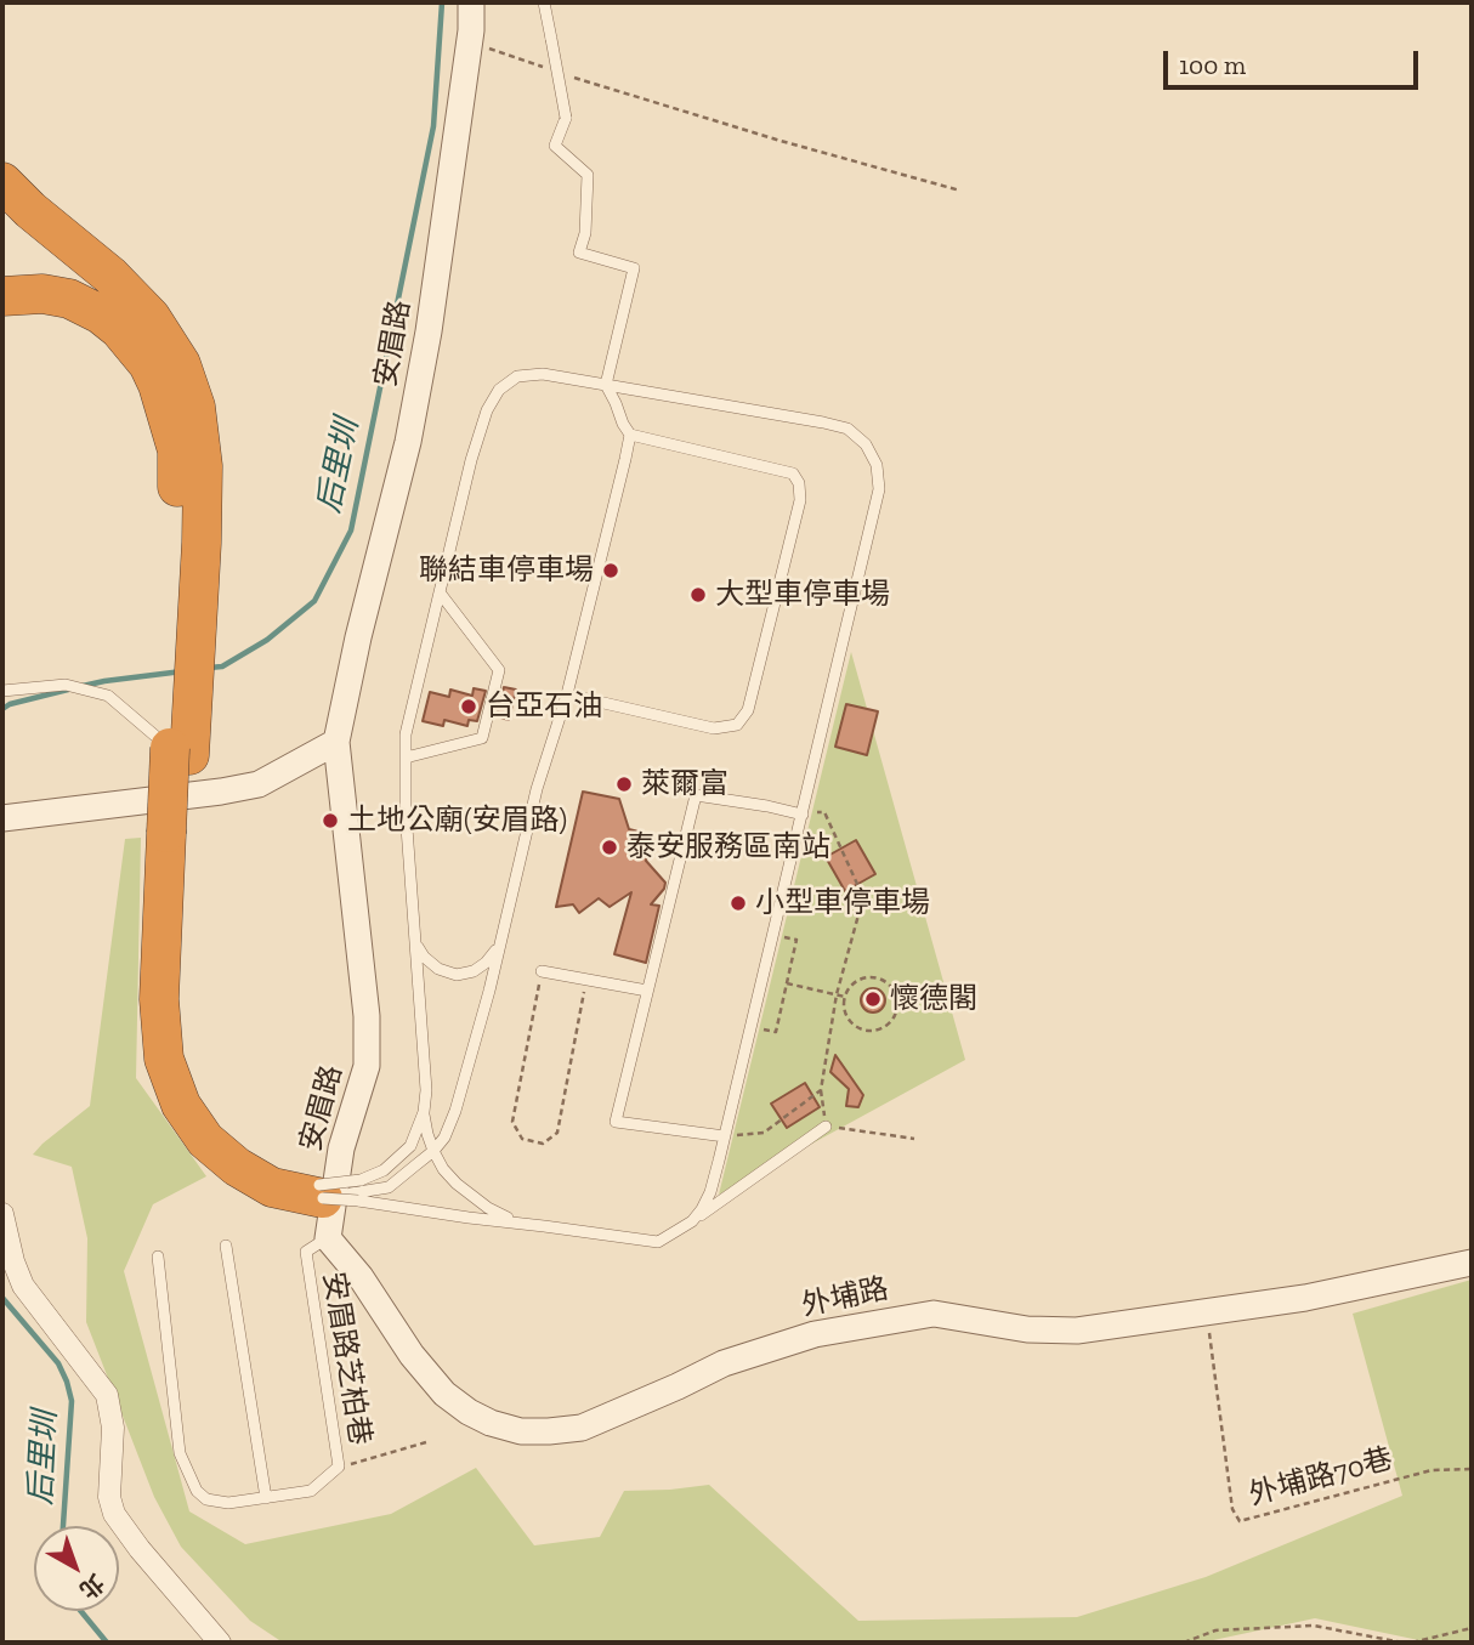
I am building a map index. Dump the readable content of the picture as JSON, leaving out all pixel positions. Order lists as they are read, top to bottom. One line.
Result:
{"streets":{"street":["安眉路","外埔路"],"lane":["安眉路芝柏巷"],"path":["外埔路70巷"]},"crossings":[["安眉路","外埔路"],["安眉路","安眉路芝柏巷"],["外埔路","安眉路芝柏巷"],["外埔路","外埔路70巷"]],"water":["后里圳"],"places":["聯結車停車場","大型車停車場","台亞石油","萊爾富","土地公廟(安眉路)","泰安服務區南站","小型車停車場","懷德閣"],"scale_bar":"100 m","north":"bottom right"}
